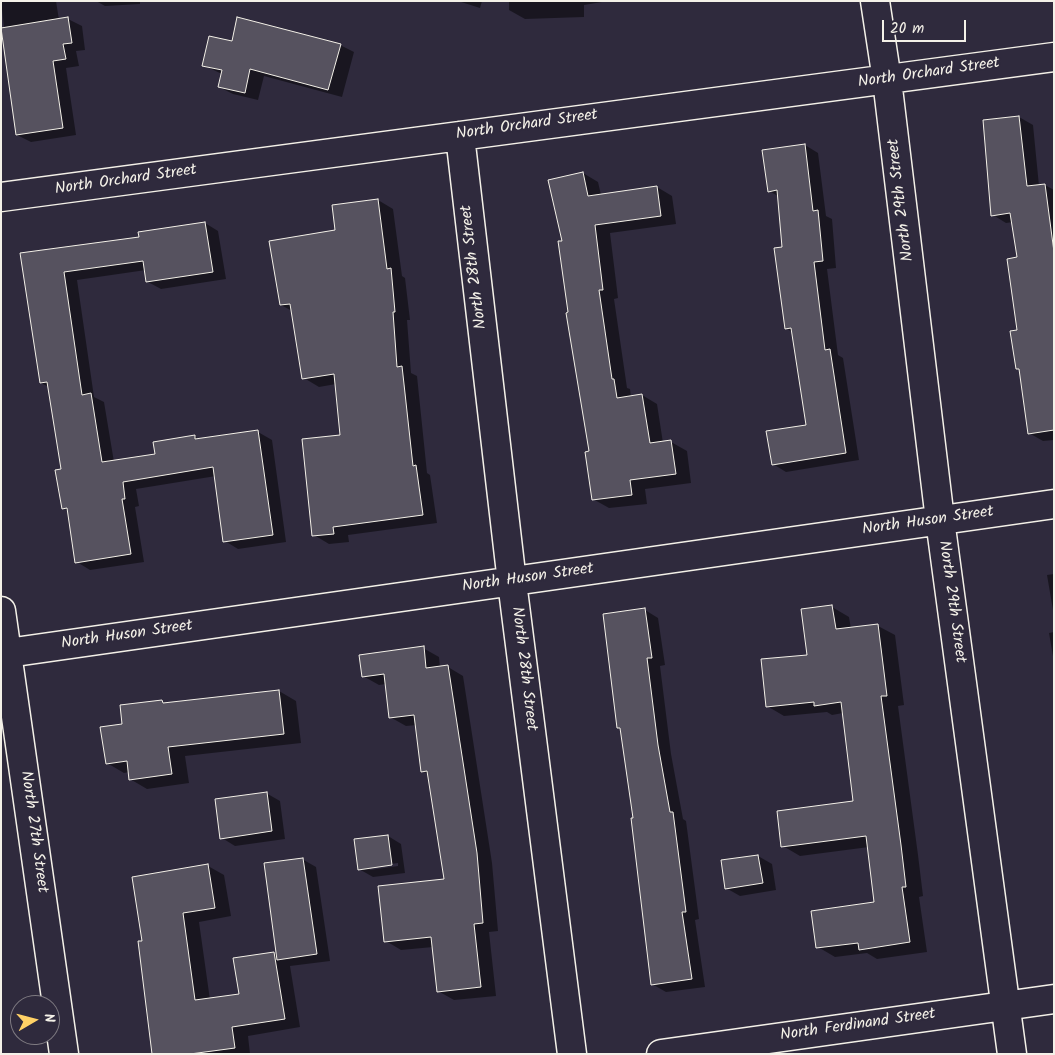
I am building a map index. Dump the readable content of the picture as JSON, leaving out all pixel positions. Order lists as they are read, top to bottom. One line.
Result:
{"streets":{"street":["North Orchard Street","North 29th Street","North 28th Street","North Huson Street","North 27th Street","North Ferdinand Street"]},"crossings":[["North Orchard Street","North 29th Street"],["North Orchard Street","North 28th Street"],["North 29th Street","North Huson Street"],["North 29th Street","North Ferdinand Street"],["North 28th Street","North Huson Street"],["North Huson Street","North 27th Street"]],"scale_bar":"20 m","north":"right"}
